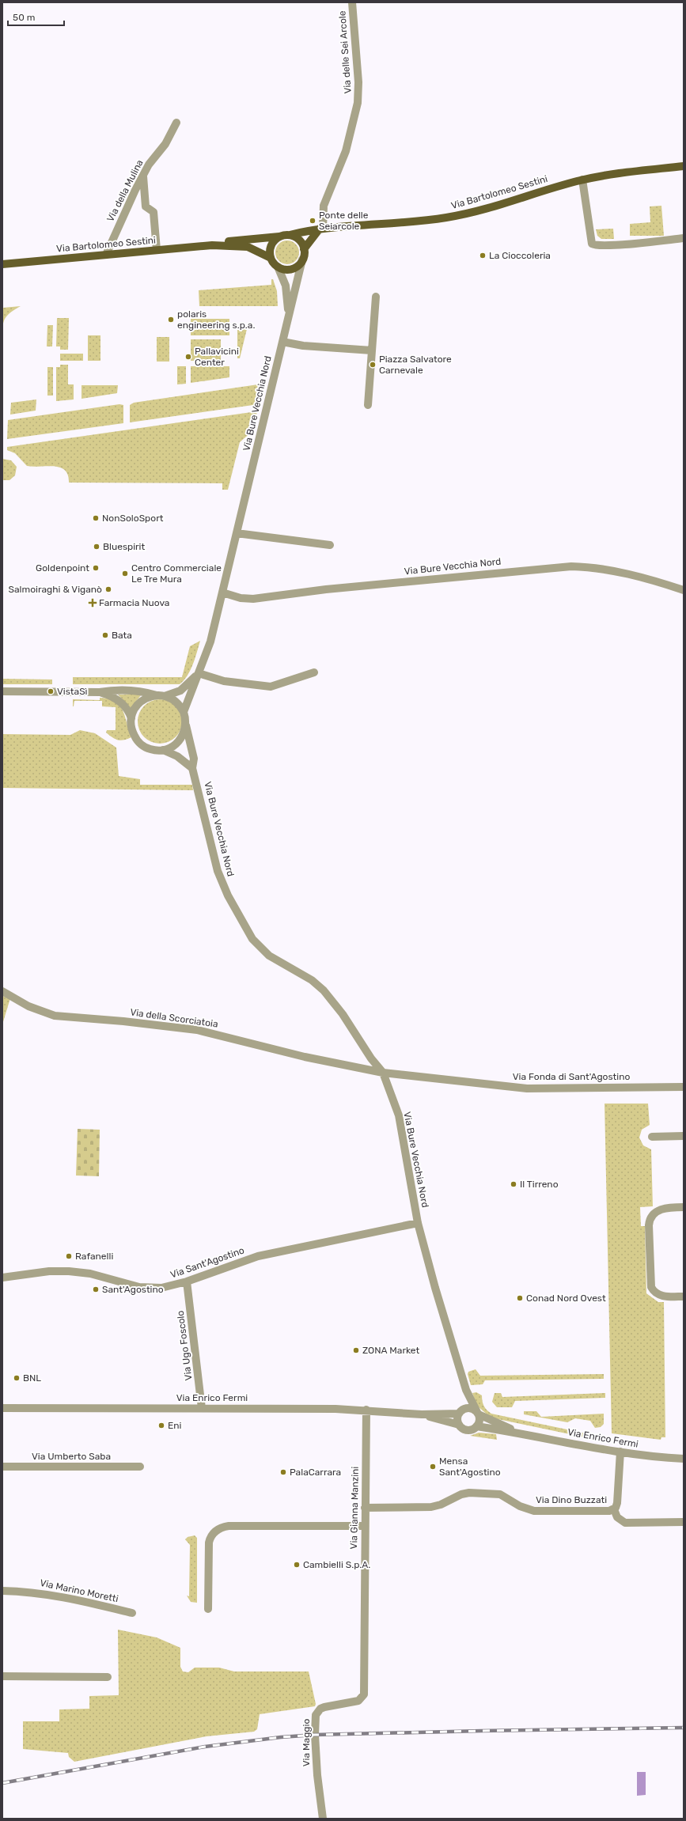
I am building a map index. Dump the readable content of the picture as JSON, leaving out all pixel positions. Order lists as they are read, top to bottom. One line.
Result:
{"streets":{"main road":["Via Bartolomeo Sestini"],"street":["Via delle Sei Arcole","Via della Mulina","Via Bure Vecchia Nord","Via della Scorciatoia","Via Fonda di Sant'Agostino","Via Sant'Agostino","Via Ugo Foscolo","Via Enrico Fermi","Via Umberto Saba","Via Dino Buzzati","Via Gianna Manzini","Via Marino Moretti","Via Maggio"]},"crossings":[["Via delle Sei Arcole","Via Bartolomeo Sestini"],["Via della Mulina","Via Bartolomeo Sestini"],["Via Bartolomeo Sestini","Via Bure Vecchia Nord"],["Via Bure Vecchia Nord","Via della Scorciatoia"],["Via Bure Vecchia Nord","Via Fonda di Sant'Agostino"],["Via Bure Vecchia Nord","Via Sant'Agostino"],["Via della Scorciatoia","Via Fonda di Sant'Agostino"],["Via Sant'Agostino","Via Ugo Foscolo"],["Via Ugo Foscolo","Via Enrico Fermi"],["Via Enrico Fermi","Via Dino Buzzati"],["Via Enrico Fermi","Via Gianna Manzini"],["Via Dino Buzzati","Via Gianna Manzini"],["Via Gianna Manzini","Via Maggio"]],"places":{"other":["Ponte delle Seiarcole","La Cioccoleria","polaris engineering s.p.a.","Pallavicini Center","Piazza Salvatore Carnevale","NonSoloSport","Bluespirit","Goldenpoint","Centro Commerciale Le Tre Mura","Salmoiraghi & Viganò","Bata","VistaSì","Il Tirreno","Rafanelli","Sant'Agostino","Conad Nord Ovest","ZONA Market","BNL","Eni","Mensa Sant'Agostino","PalaCarrara","Cambielli S.p.A."],"health":["Farmacia Nuova"]},"scale_bar":"50 m"}
